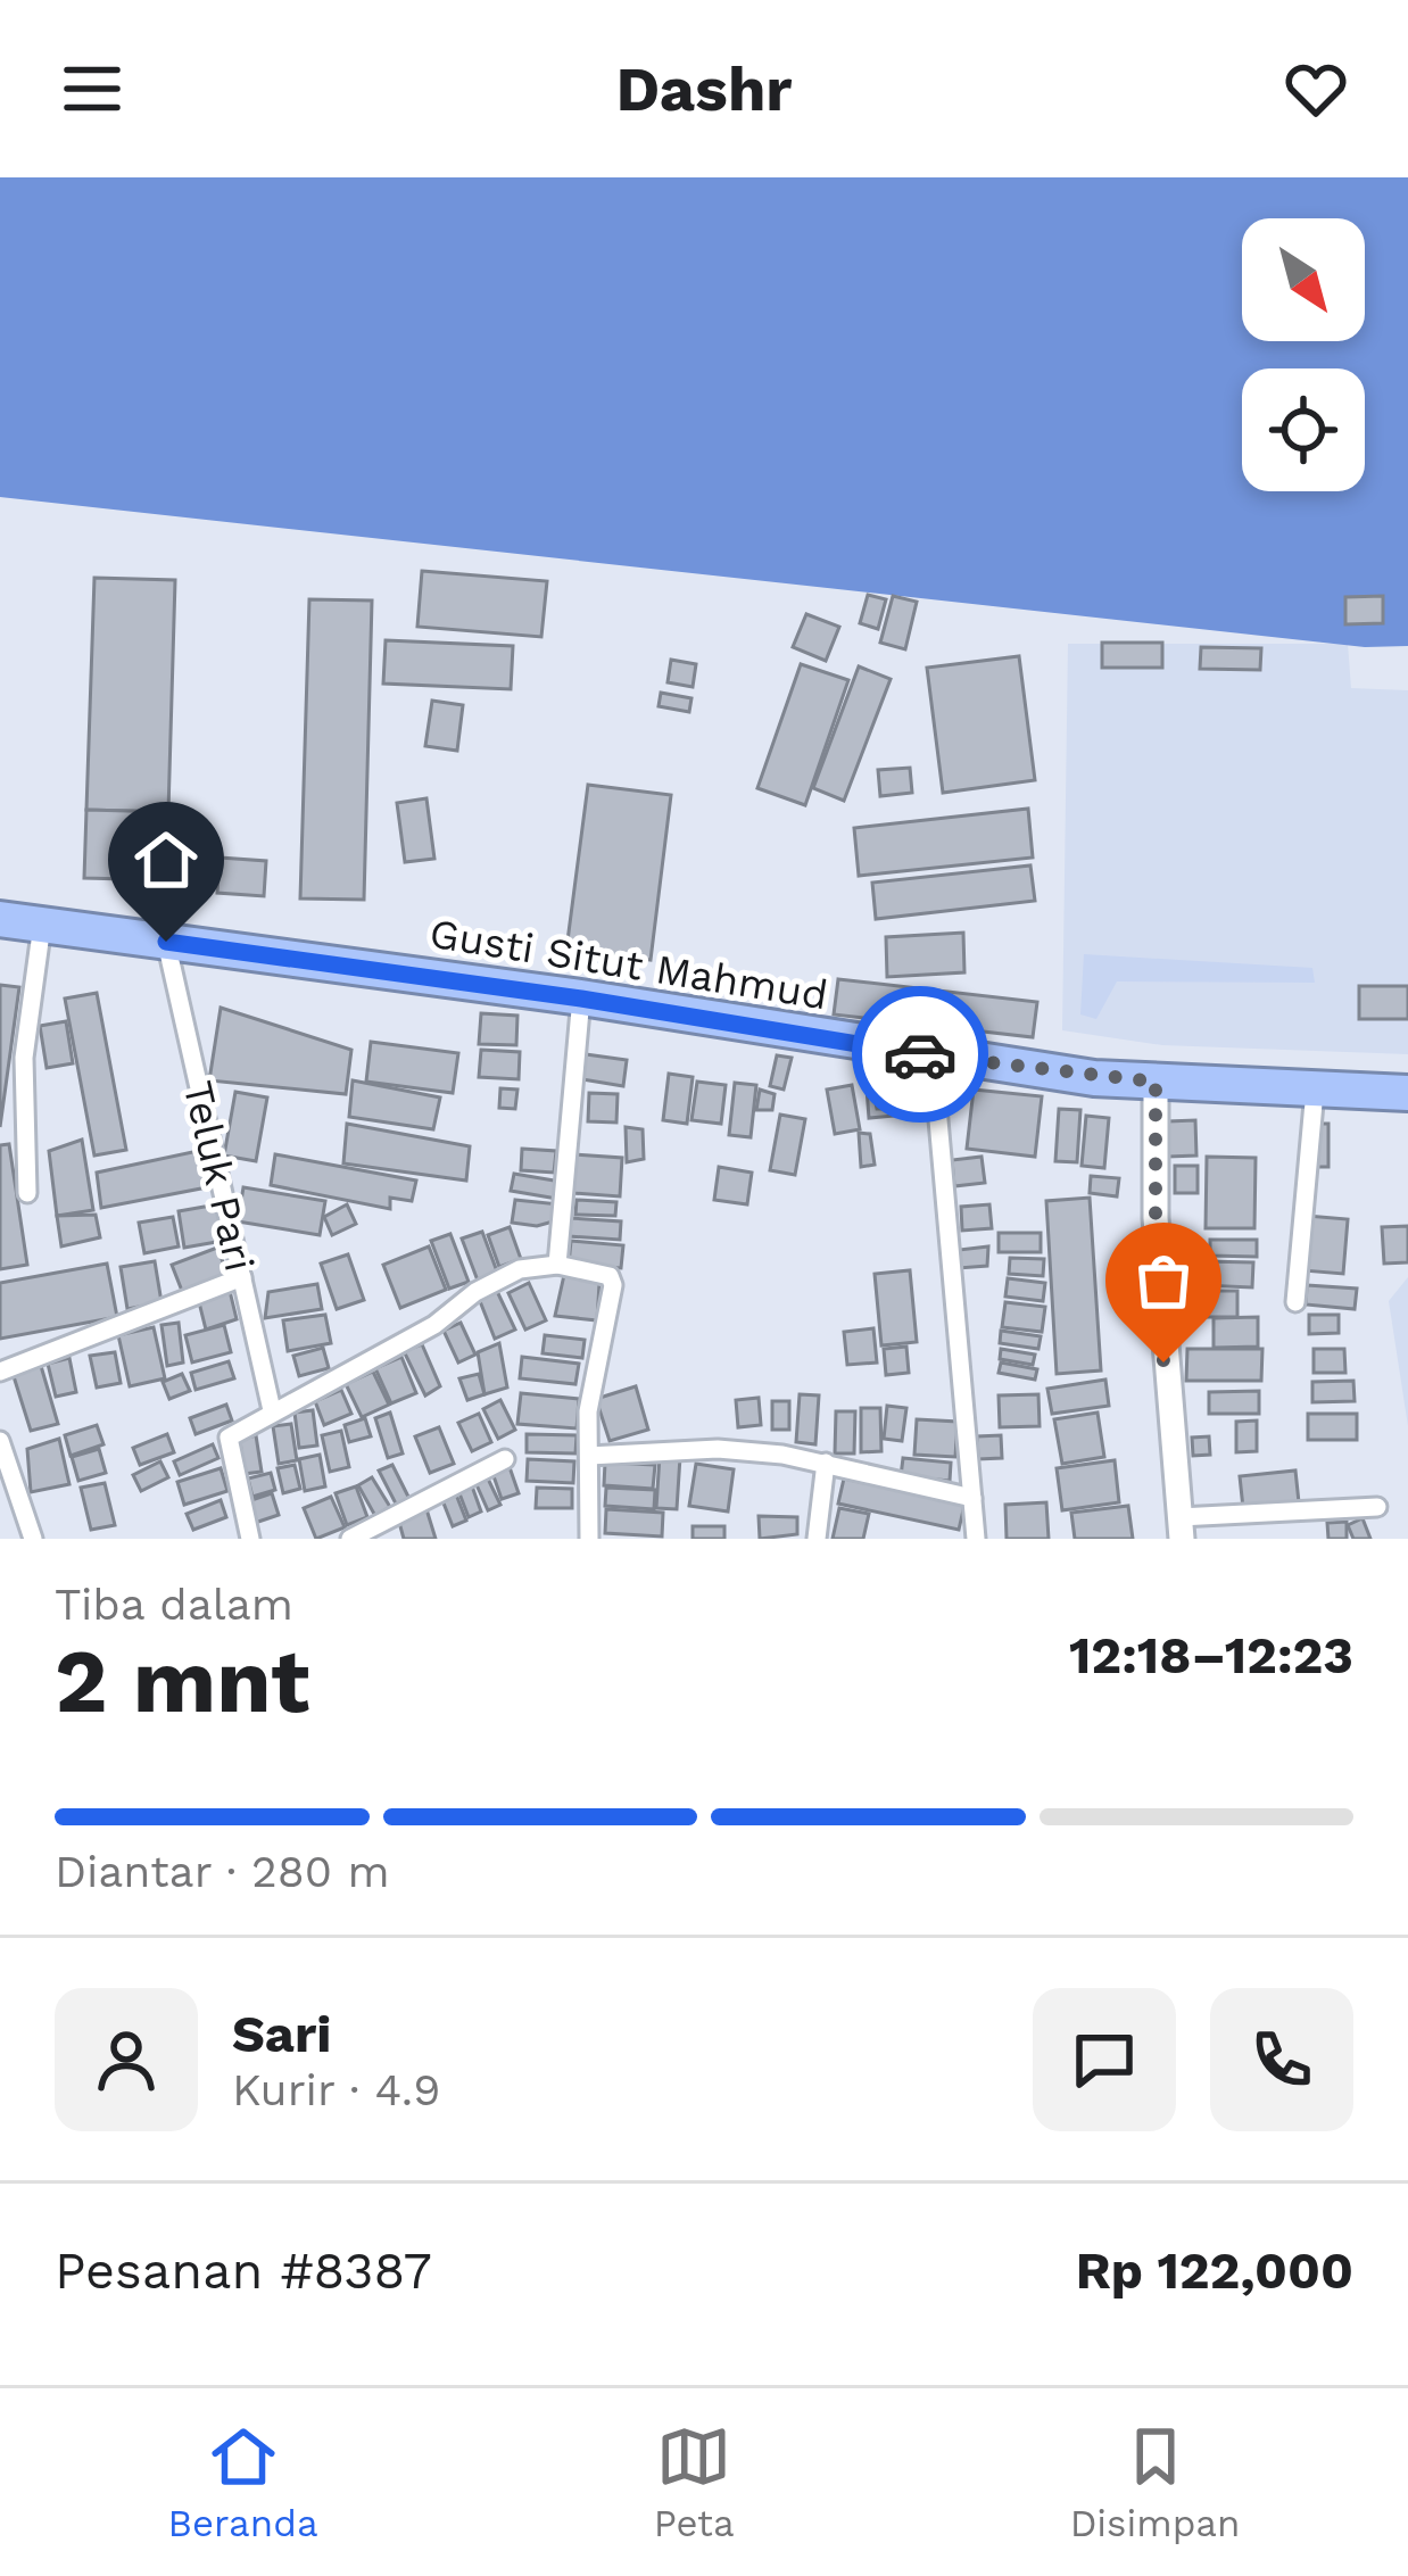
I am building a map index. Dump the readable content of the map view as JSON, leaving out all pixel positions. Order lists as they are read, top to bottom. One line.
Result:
{"streets":{"highway":["Gusti Situt Mahmud"],"street":["Teluk Pari"]},"crossings":[["Gusti Situt Mahmud","Teluk Pari"]],"north":"bottom right","page":{"header":"Dashr","heading":["2 mnt","Tiba dalam","12:18–12:23"],"panel":["Sari","Kurir · 4.9","Pesanan #8387","Rp 122,000"],"bar":"Diantar · 280 m","tabs":["Beranda","Peta","Disimpan"]}}
